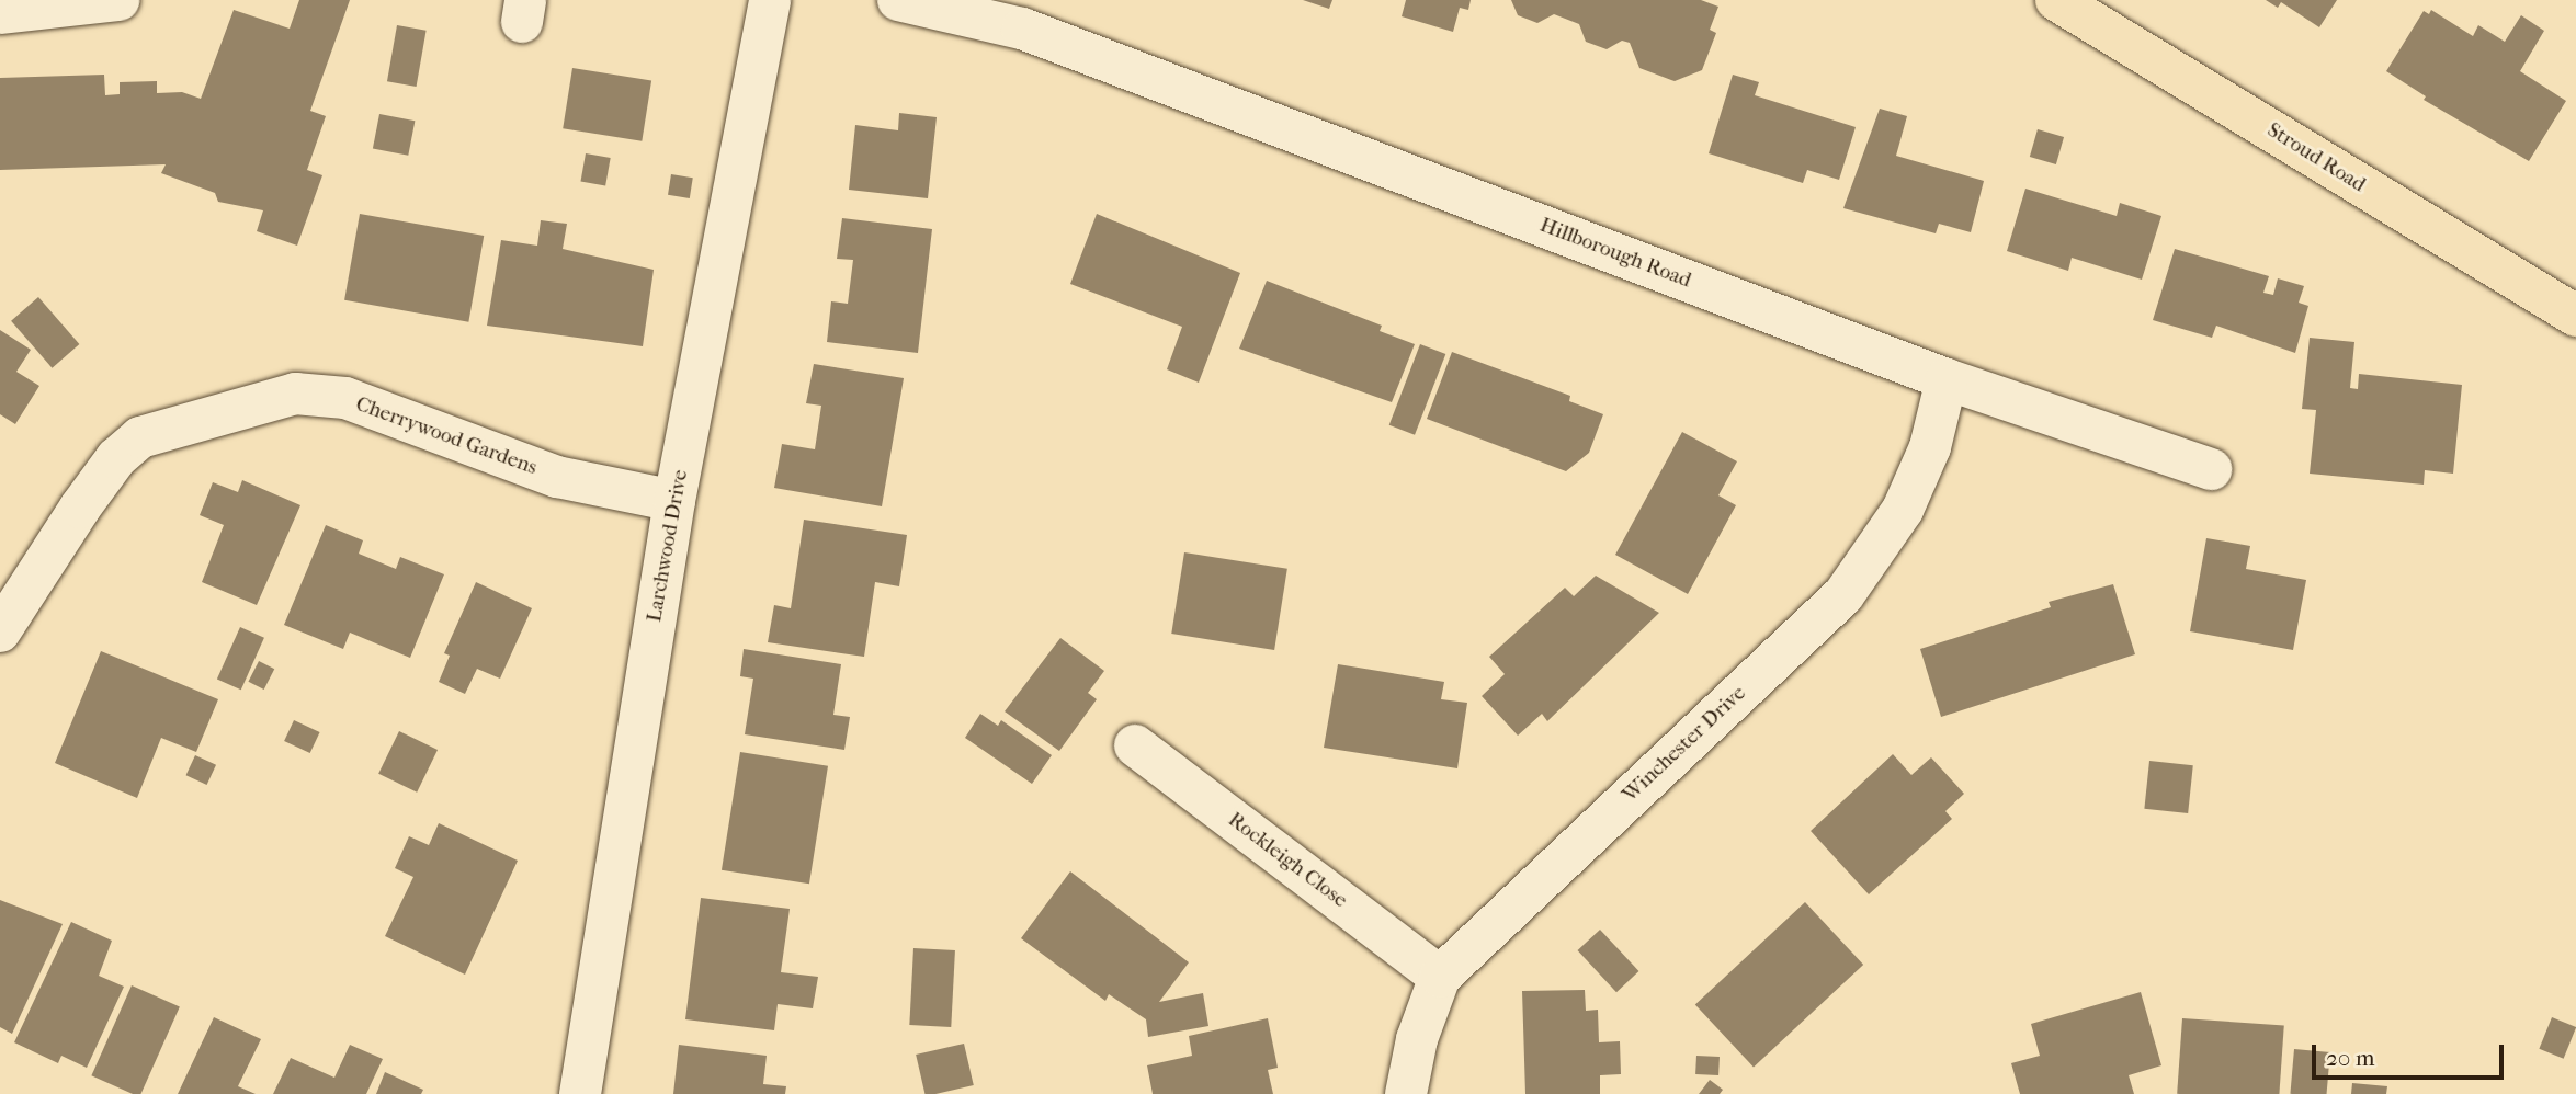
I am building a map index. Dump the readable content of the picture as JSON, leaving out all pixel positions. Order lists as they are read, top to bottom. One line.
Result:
{"streets":{"main road":["Stroud Road"],"street":["Hillborough Road","Cherrywood Gardens","Larchwood Drive","Winchester Drive","Rockleigh Close"]},"crossings":[["Hillborough Road","Winchester Drive"],["Cherrywood Gardens","Larchwood Drive"],["Winchester Drive","Rockleigh Close"]],"scale_bar":"20 m"}
